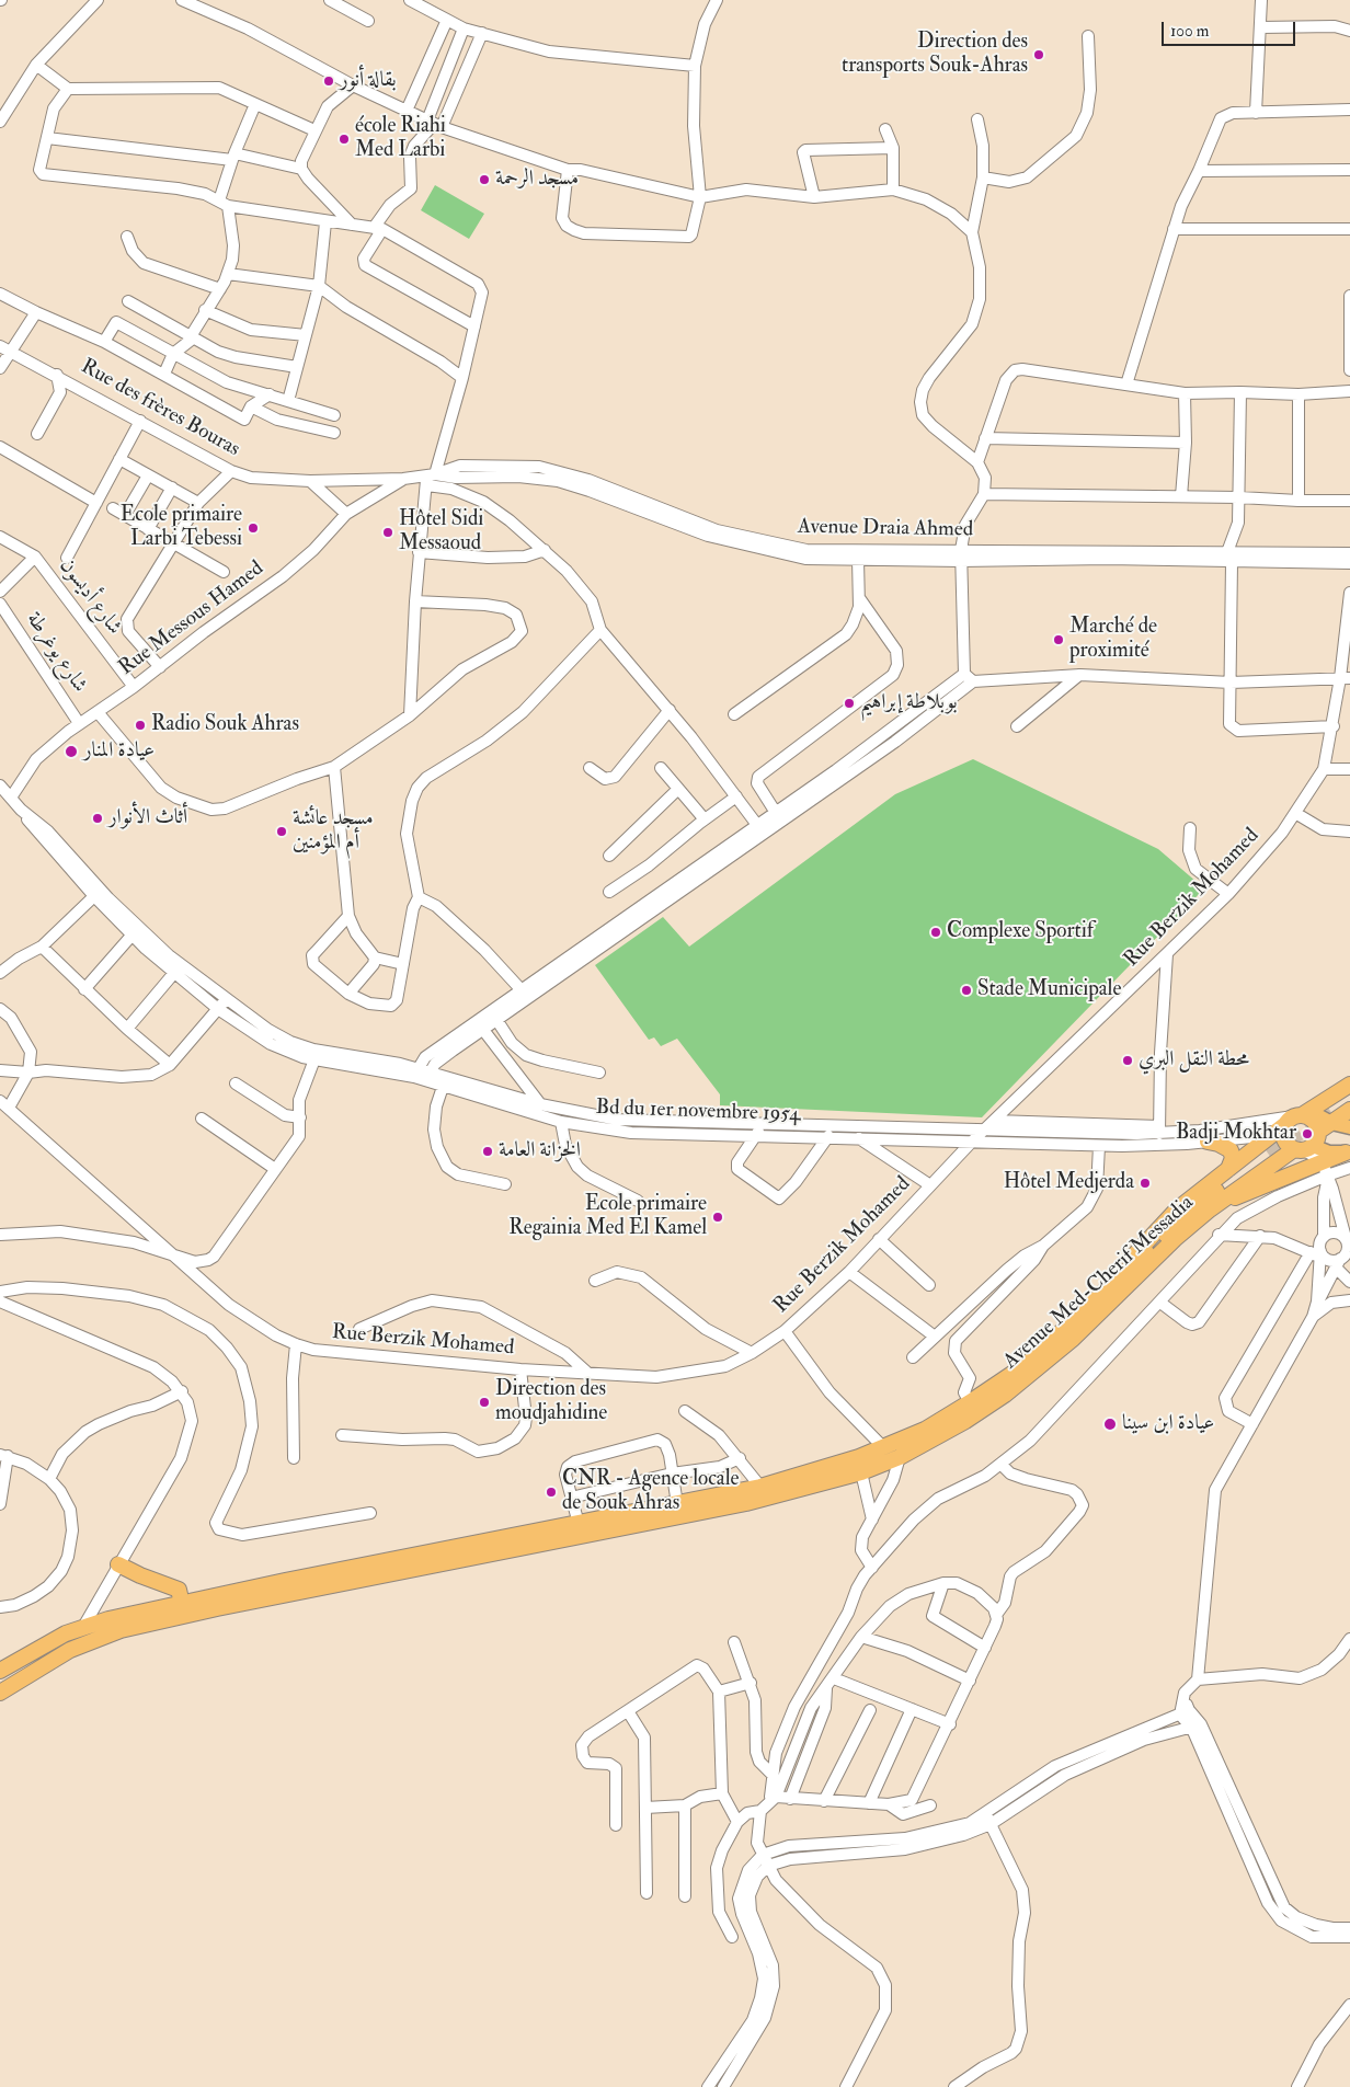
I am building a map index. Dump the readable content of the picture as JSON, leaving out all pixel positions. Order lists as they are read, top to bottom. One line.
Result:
{"streets":{"highway":["Avenue Med-Cherif Messadia"],"street":["Rue des frères Bouras","Avenue Draia Ahmed","شارع أديسون","Rue Messous Hamed","شارع يوغرطة","Rue Berzik Mohamed","Bd du 1er novembre 1954"]},"crossings":[["Rue des frères Bouras","Avenue Draia Ahmed"],["Rue des frères Bouras","Rue Messous Hamed"],["شارع أديسون","Rue Messous Hamed"],["Rue Messous Hamed","شارع يوغرطة"],["Rue Berzik Mohamed","Bd du 1er novembre 1954"]],"places":["Direction des transports Souk-Ahras","بقالة أنور","école Riahi Med Larbi","مسجد الرحمة","Ecole primaire Larbi Tebessi","Hôtel Sidi Messaoud","Marché de proximité","بوبلاطة إبراهيم","Radio Souk Ahras","عيادة المنار","أثاث الأنوار","مسجد عائشة أم المؤمنين","Complexe Sportif","Stade Municipale","محطة النقل البري","Badji Mokhtar","الخزانة العامة","Hôtel Medjerda","Ecole primaire Regainia Med El Kamel","Direction des moudjahidine","عيادة ابن سينا","CNR - Agence locale de Souk Ahras"],"scale_bar":"100 m"}
